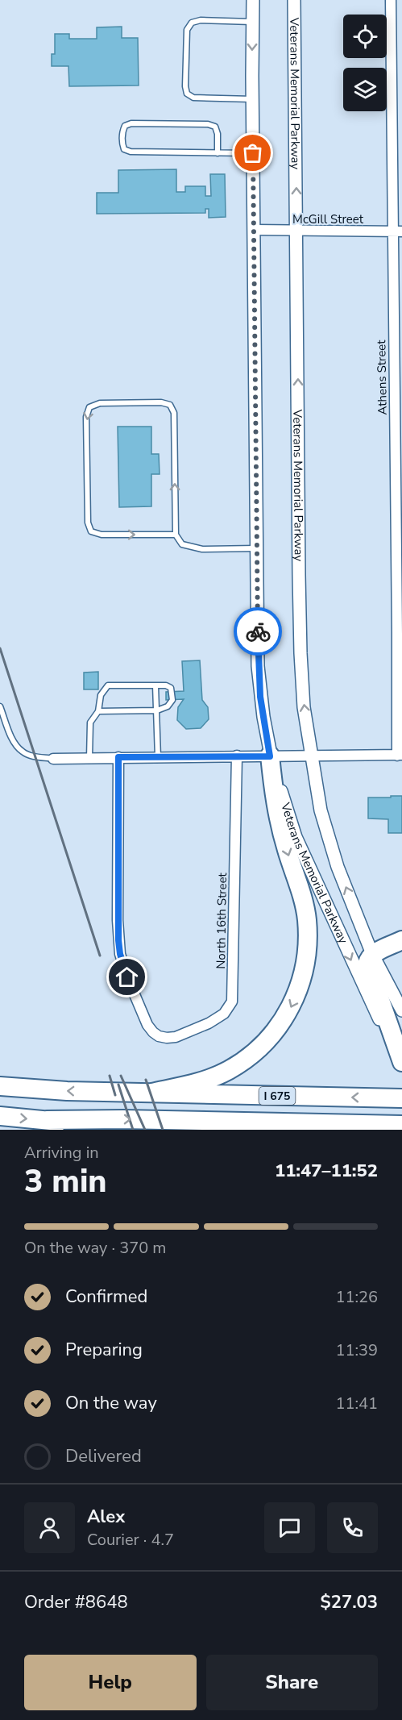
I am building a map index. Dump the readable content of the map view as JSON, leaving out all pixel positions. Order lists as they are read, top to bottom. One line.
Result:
{"streets":{"highway":["I 675"],"street":["Veterans Memorial Parkway","McGill Street","Athens Street","North 16th Street"]},"crossings":[["Veterans Memorial Parkway","McGill Street"],["McGill Street","Athens Street"]],"page":{"heading":["3 min","Arriving in","11:47–11:52"],"panel":["Alex","Courier · 4.7","Order #8648","$27.03"],"bar":"On the way · 370 m","list":[["Confirmed","11:26"],["Preparing","11:39"],["On the way","11:41"],"Delivered"],"buttons":["Help","Share"]}}
